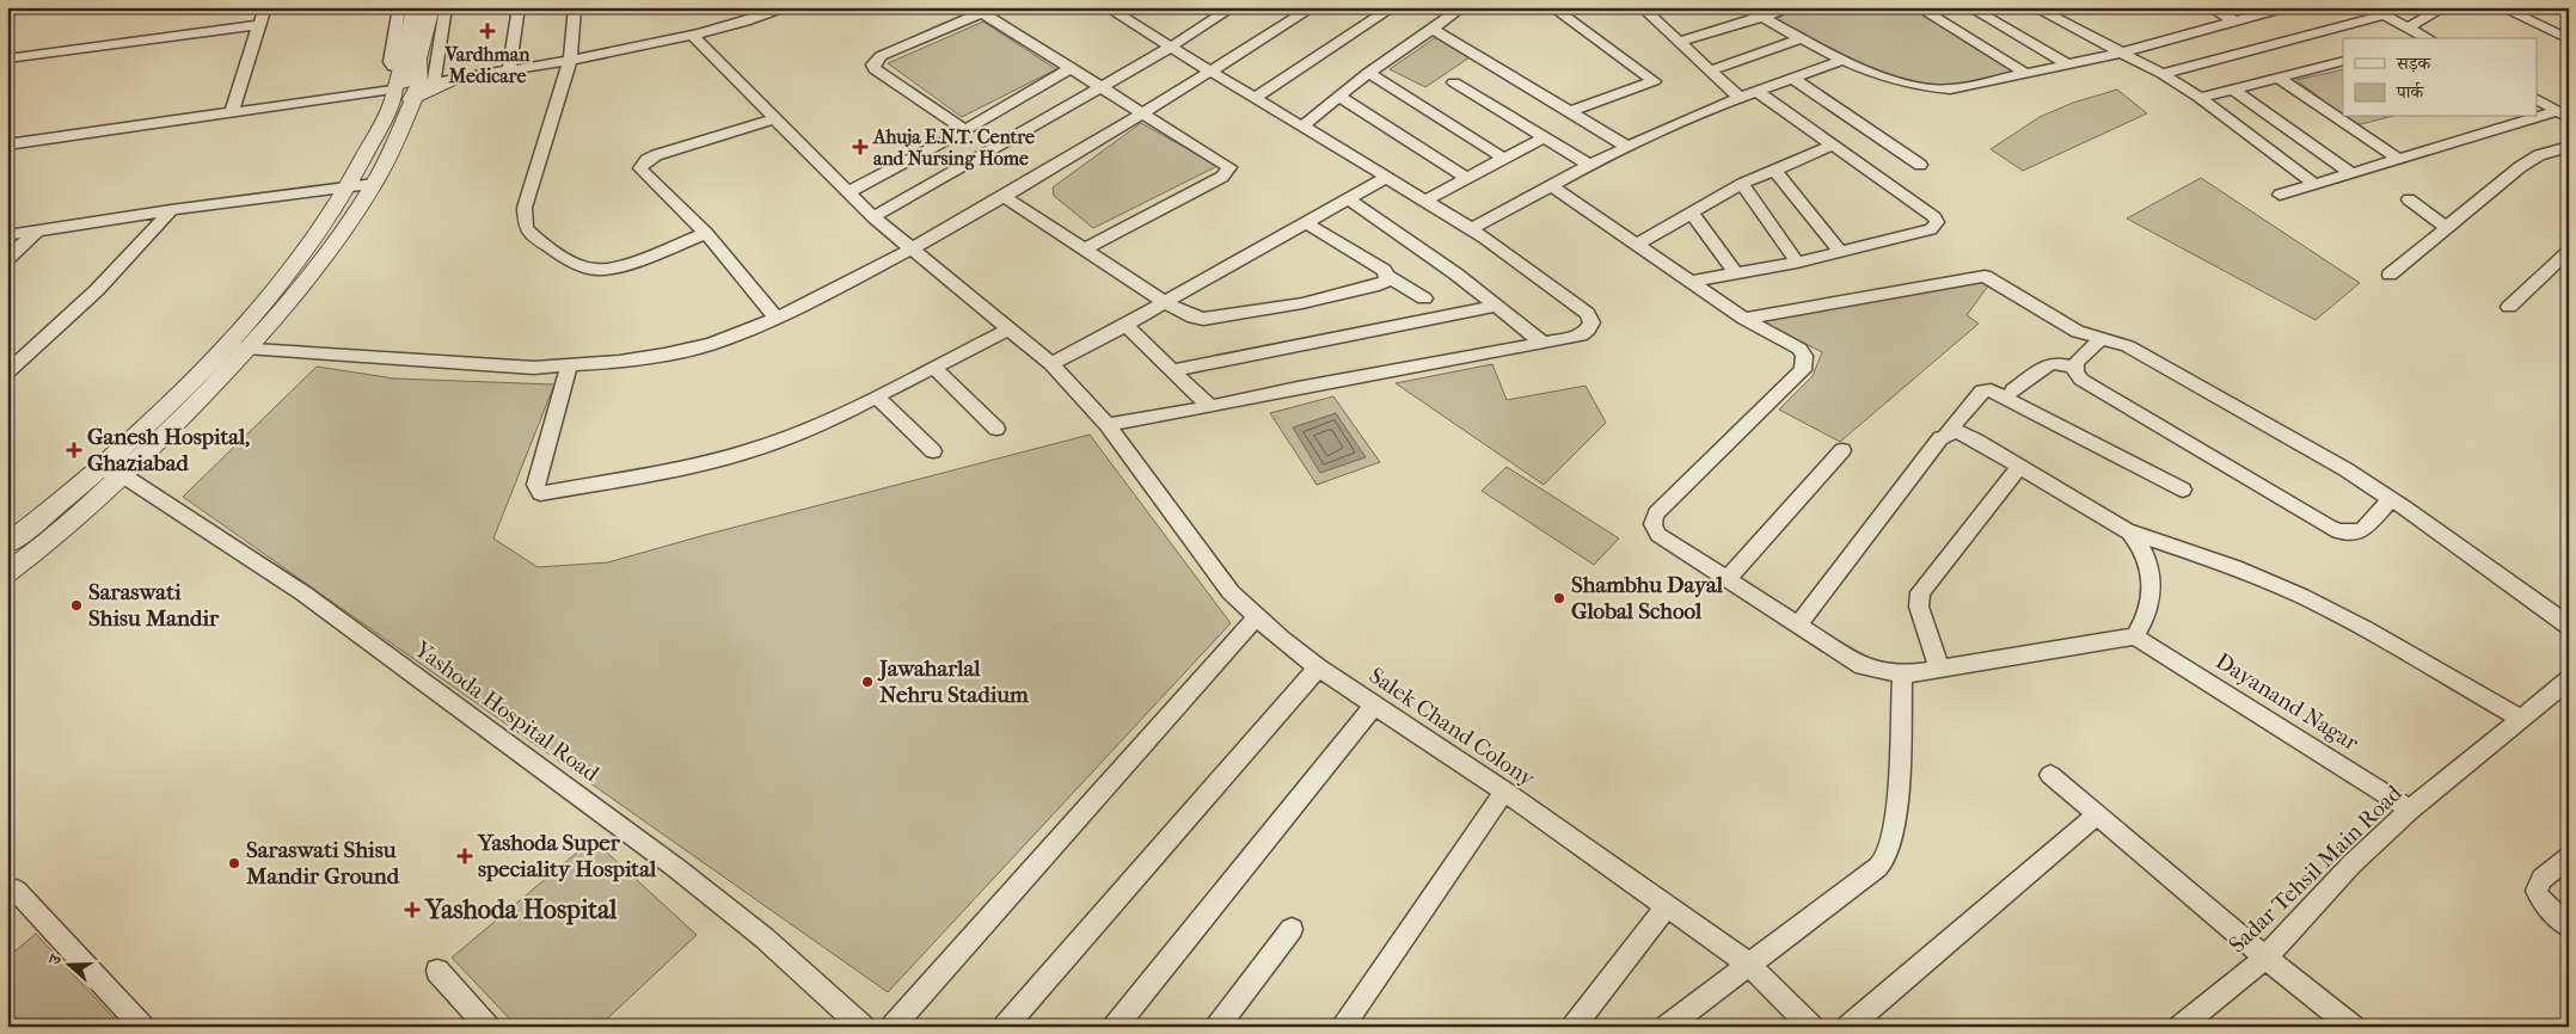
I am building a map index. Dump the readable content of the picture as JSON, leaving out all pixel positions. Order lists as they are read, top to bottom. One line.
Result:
{"streets":{"street":["Dayanand Nagar","Yashoda Hospital Road","Salek Chand Colony","Sadar Tehsil Main Road"]},"crossings":[["Dayanand Nagar","Sadar Tehsil Main Road"]],"places":{"health":["Vardhman Medicare","Ahuja E.N.T. Centre and Nursing Home","Ganesh Hospital, Ghaziabad","Yashoda Super speciality Hospital","Yashoda Hospital"],"other":["Shambhu Dayal Global School","Saraswati Shisu Mandir","Jawaharlal Nehru Stadium","Saraswati Shisu Mandir Ground"]},"legend":["सड़क","पार्क"],"north":"left"}
